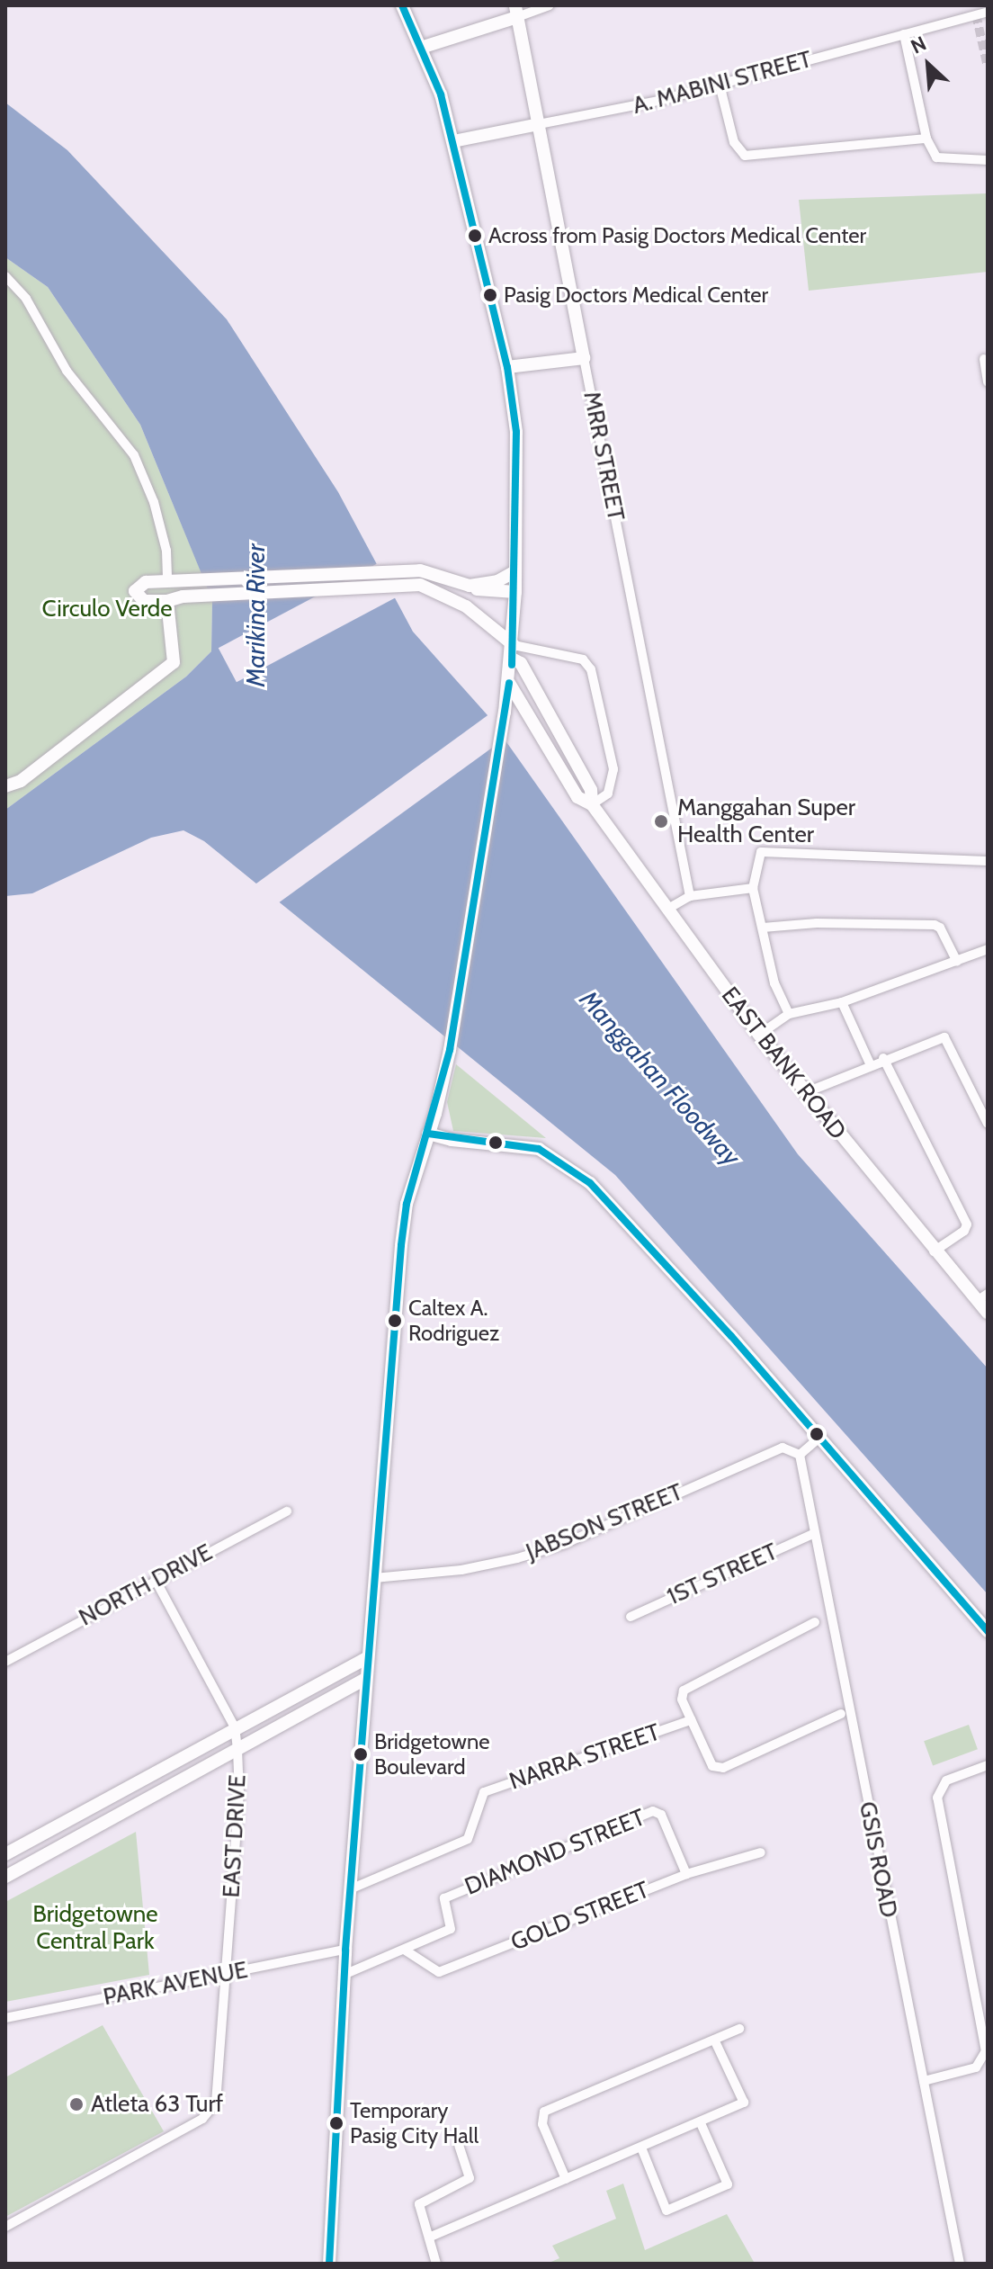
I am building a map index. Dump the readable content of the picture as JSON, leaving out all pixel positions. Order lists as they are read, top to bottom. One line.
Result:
{"streets":{"street":["A. MABINI STREET","MRR STREET","EAST BANK ROAD","JABSON STREET","1ST STREET","NORTH DRIVE","NARRA STREET","EAST DRIVE","DIAMOND STREET","GSIS ROAD","GOLD STREET","PARK AVENUE"]},"crossings":[["A. MABINI STREET","MRR STREET"],["JABSON STREET","GSIS ROAD"],["1ST STREET","GSIS ROAD"],["NORTH DRIVE","EAST DRIVE"],["EAST DRIVE","PARK AVENUE"],["DIAMOND STREET","GOLD STREET"]],"water":["Marikina River","Manggahan Floodway"],"parks":["Circulo Verde","Bridgetowne Central Park"],"places":["Across from Pasig Doctors Medical Center","Pasig Doctors Medical Center","Manggahan Super Health Center","Caltex A. Rodriguez","Bridgetowne Boulevard","Atleta 63 Turf","Temporary Pasig City Hall"],"north":"top left"}
